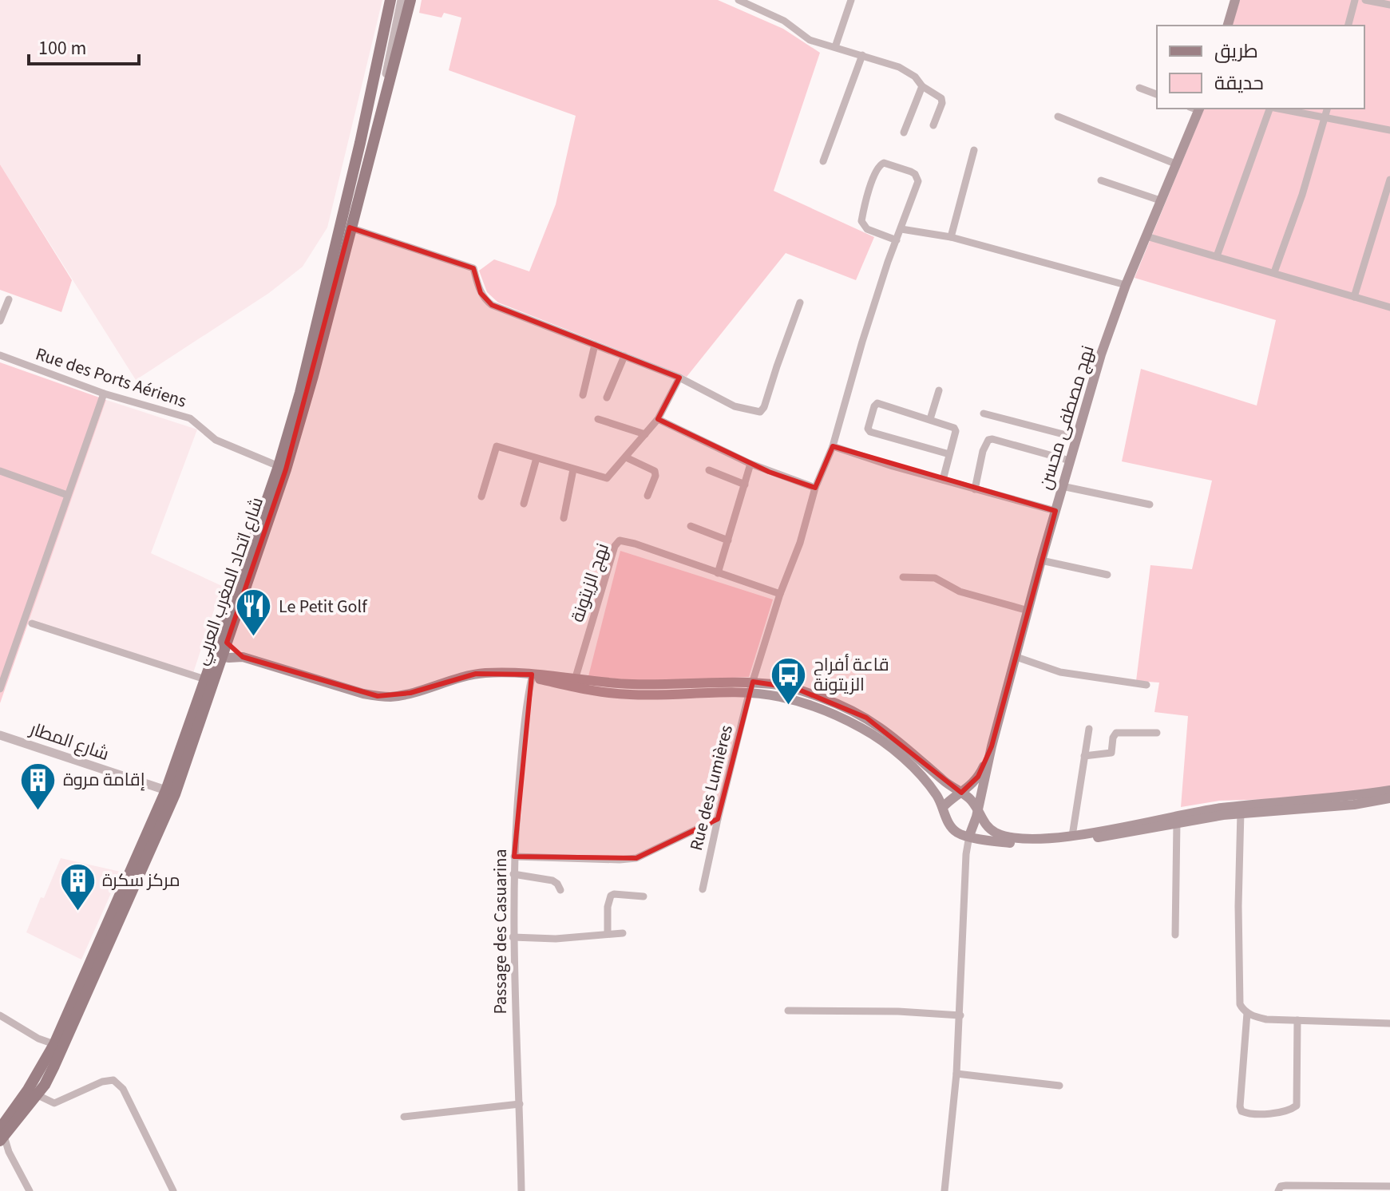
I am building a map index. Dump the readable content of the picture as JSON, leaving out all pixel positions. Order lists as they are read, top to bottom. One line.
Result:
{"streets":{"main road":["نهج مصطفى محسن","شارع اتحاد المغرب العربي"],"street":["Rue des Ports Aériens","نهج الزيتونة","شارع المطار","Rue des Lumières","Passage des Casuarina"]},"crossings":[["Rue des Ports Aériens","شارع اتحاد المغرب العربي"],["شارع اتحاد المغرب العربي","شارع المطار"],["نهج الزيتونة","Rue des Lumières"]],"places":{"restaurant":["Le Petit Golf"],"bus stop":["قاعة أفراح الزيتونة"],"building":["إقامة مروة","مركز سكرة"]},"legend":["طريق","حديقة"],"scale_bar":"100 m"}
